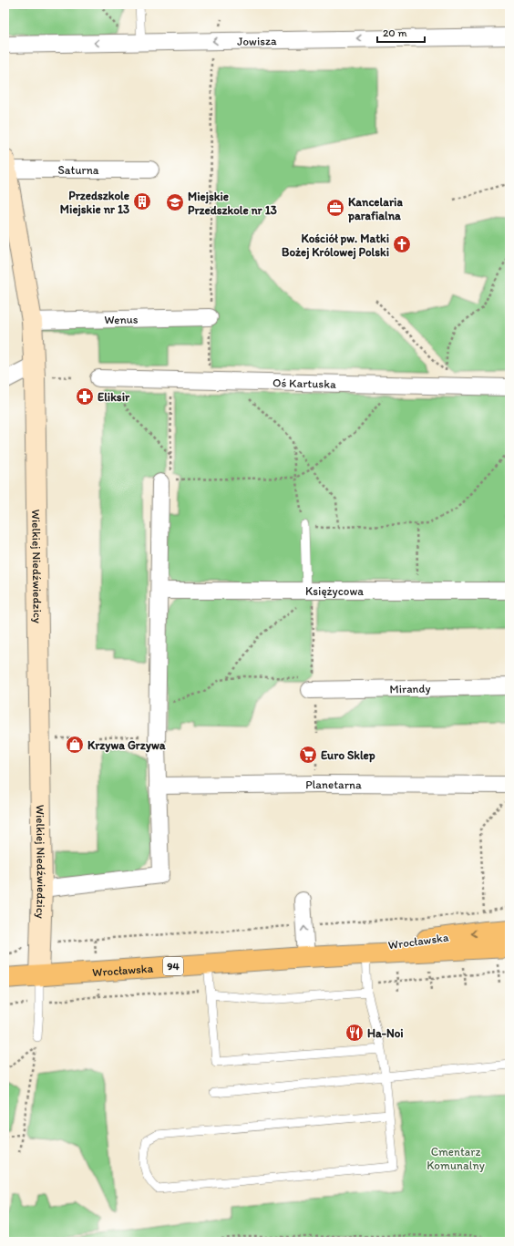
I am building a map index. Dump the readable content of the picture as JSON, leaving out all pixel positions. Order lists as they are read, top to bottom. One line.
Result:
{"streets":{"main road":["Wrocławska","94"],"street":["Jowisza","Saturna","Wenus","Oś Kartuska","Wielkiej Niedźwiedzicy","Księżycowa","Mirandy","Planetarna"]},"crossings":[["Saturna","Wielkiej Niedźwiedzicy"],["Wenus","Wielkiej Niedźwiedzicy"],["Wielkiej Niedźwiedzicy","Wrocławska"]],"one_way":["Jowisza"],"parks":["Cmentarz Komunalny"],"places":{"building":["Przedszkole Miejskie nr 13"],"school or university":["Miejskie Przedszkole nr 13"],"office":["Kancelaria parafialna"],"church":["Kościół pw. Matki Bożej Królowej Polski"],"pharmacy":["Eliksir"],"shop":["Krzywa Grzywa"],"supermarket":["Euro Sklep"],"restaurant":["Ha-Noi"]},"scale_bar":"20 m"}
